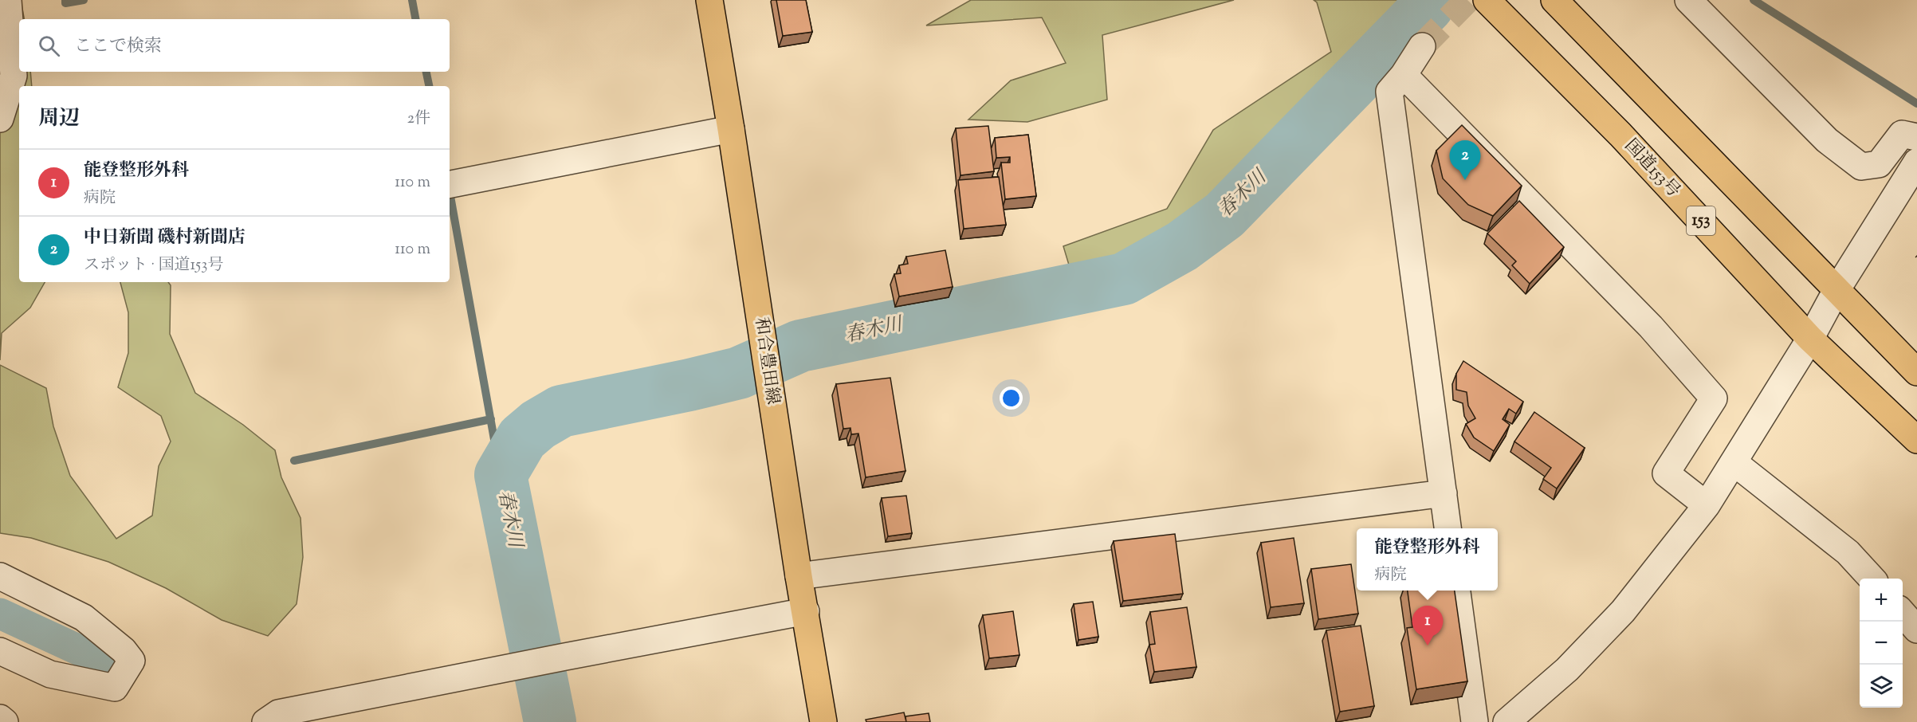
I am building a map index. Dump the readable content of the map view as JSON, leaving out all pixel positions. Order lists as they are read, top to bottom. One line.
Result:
{"streets":{"main road":["国道153号","153","和合豊田線"]},"water":["春木川"],"page":{"search":"ここで検索","heading":["周辺","2件"],"pins":["2","1"],"list":[{"mark":"1","name":"能登整形外科","note":"病院","value":"110 m"},{"mark":"2","name":"中日新聞 磯村新聞店","note":"スポット · 国道153号","value":"110 m"}],"popup":["能登整形外科","病院"],"map_buttons":["+","−"]}}
